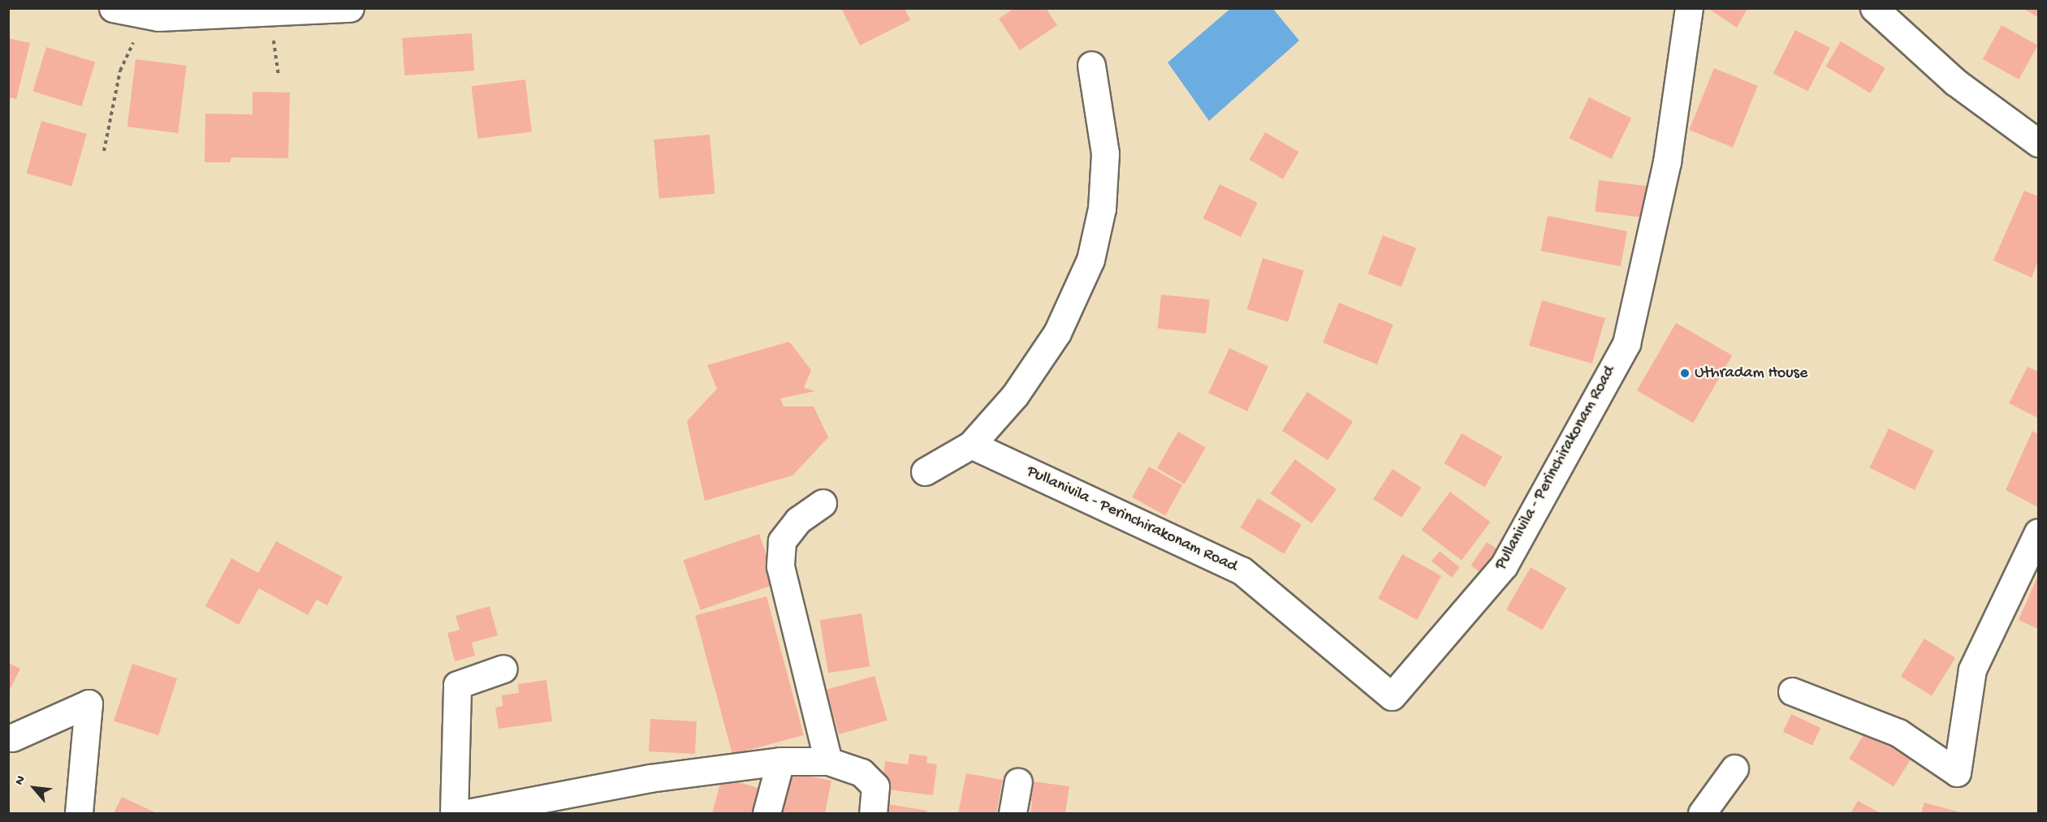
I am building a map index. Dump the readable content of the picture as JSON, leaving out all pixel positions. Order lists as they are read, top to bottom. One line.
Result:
{"streets":{"street":["Pullanivila - Perinchirakonam Road"]},"places":["Uthradam House"],"north":"top left"}
